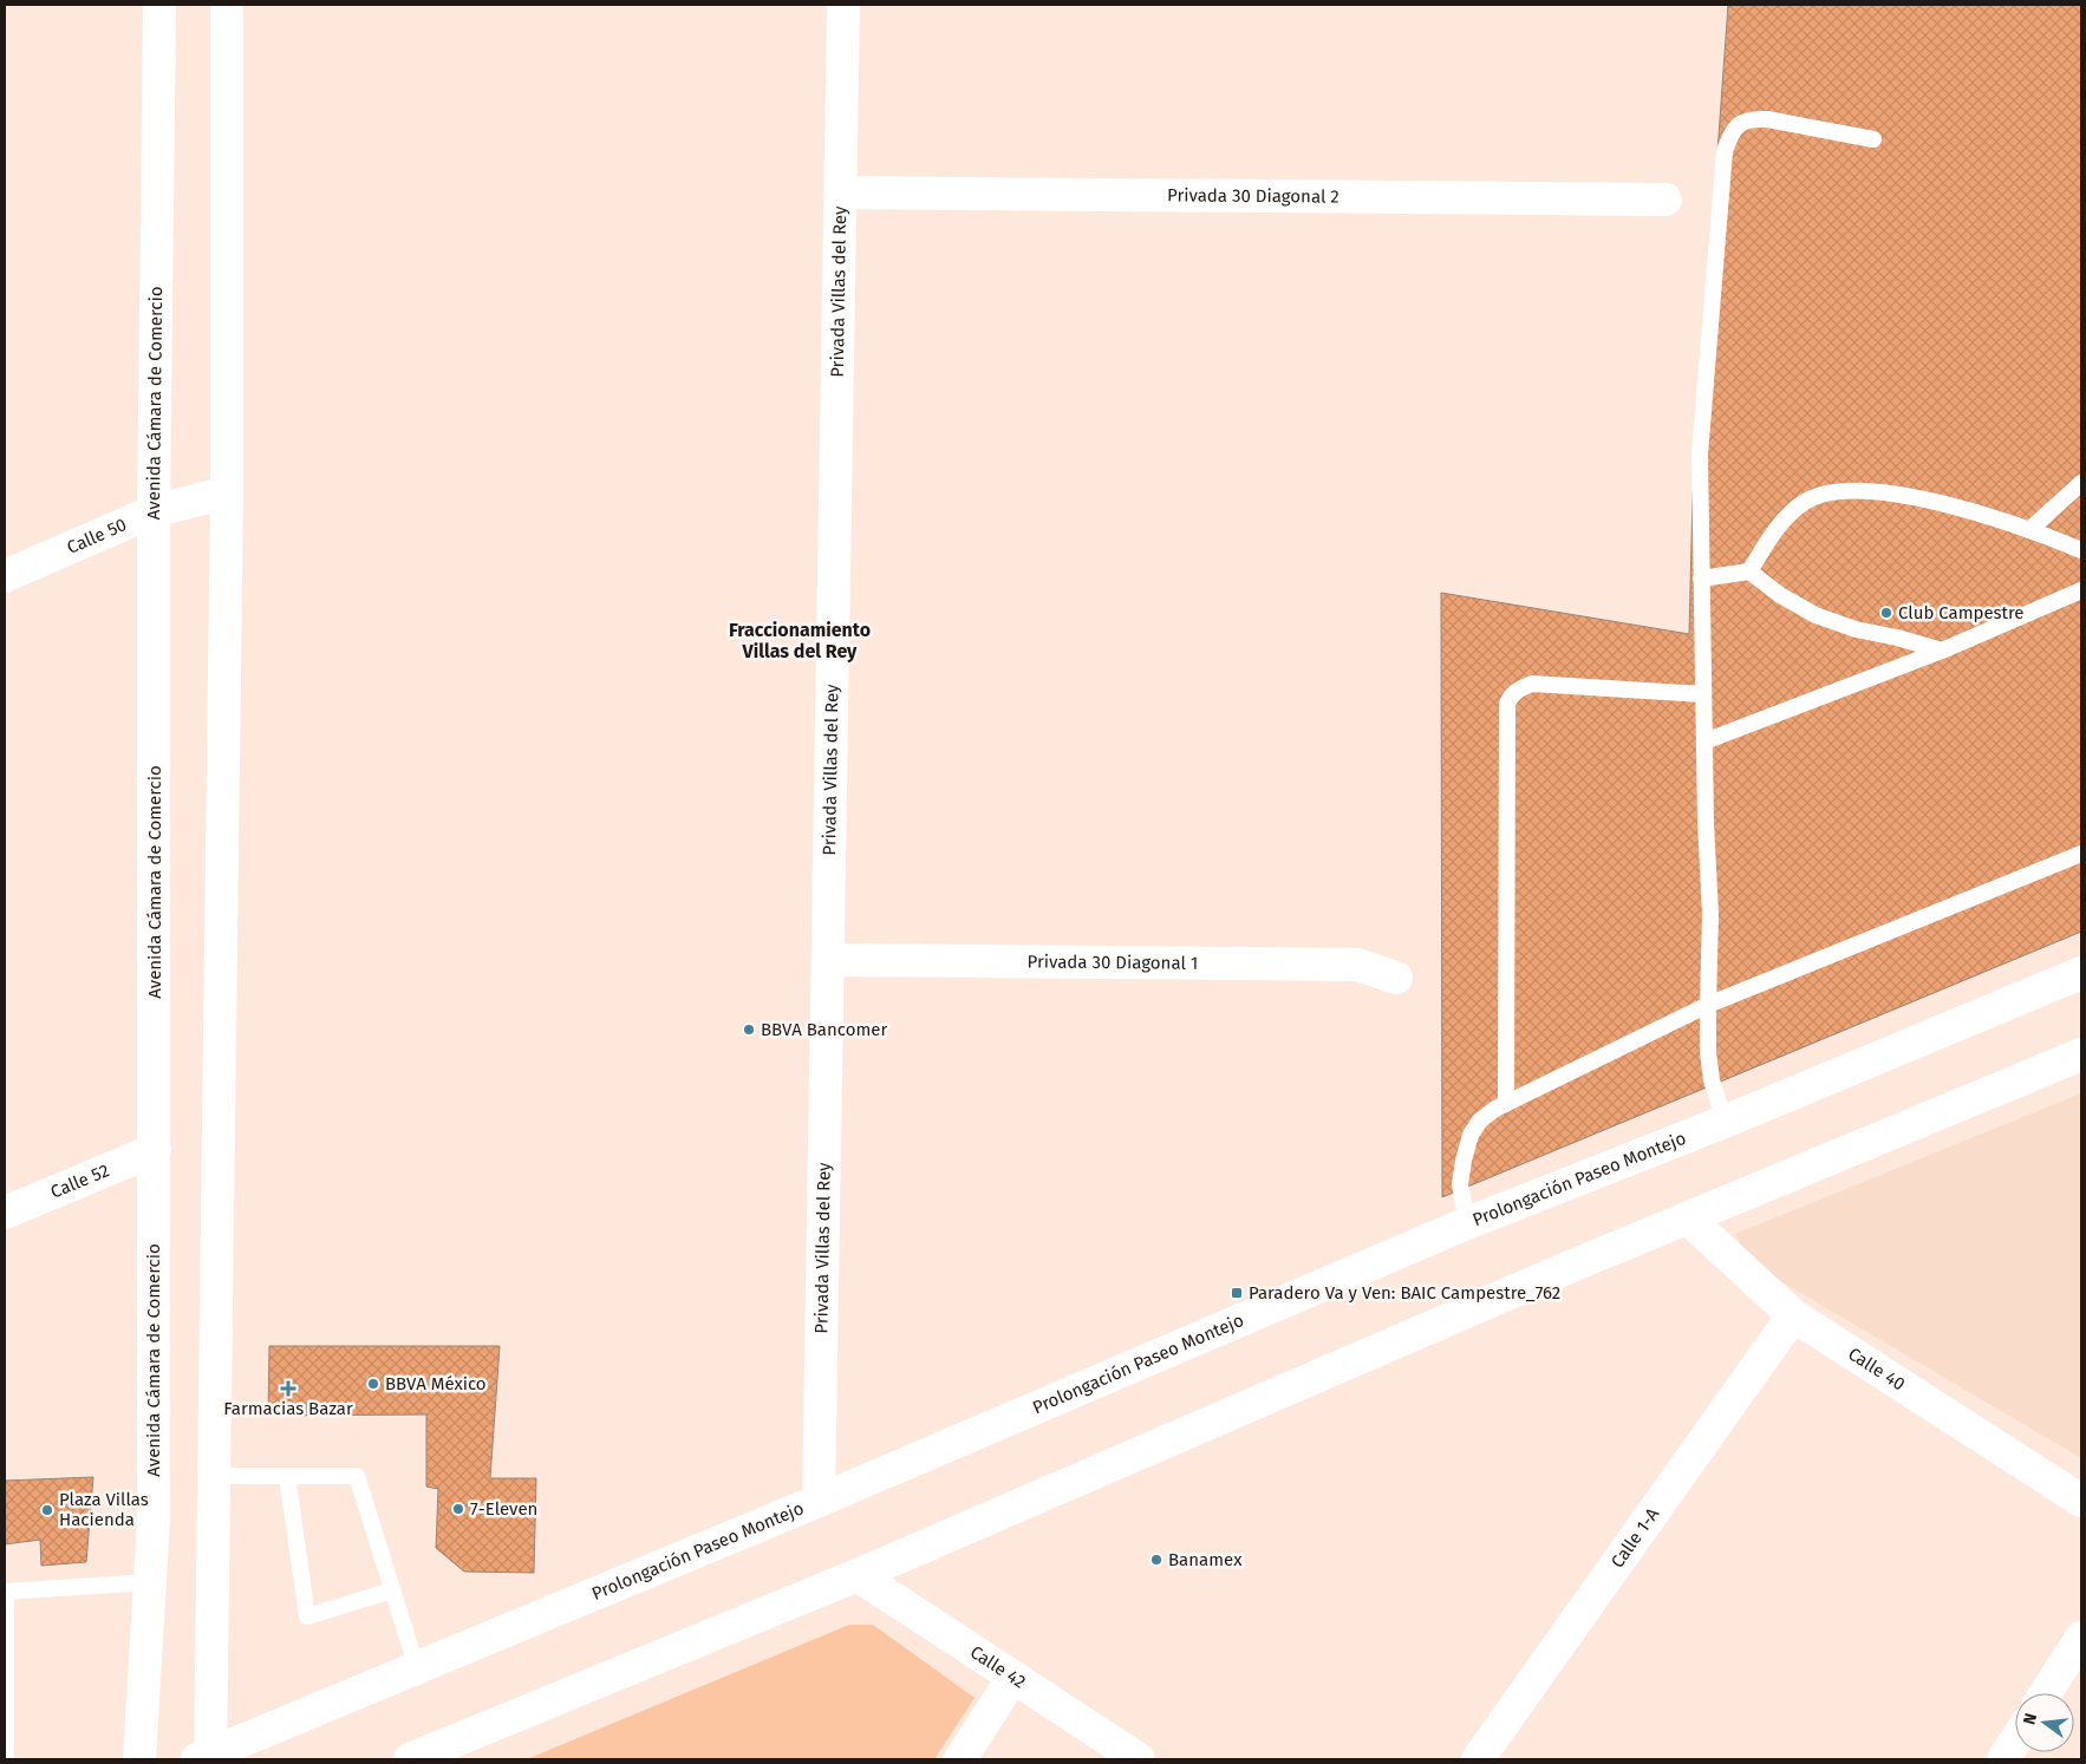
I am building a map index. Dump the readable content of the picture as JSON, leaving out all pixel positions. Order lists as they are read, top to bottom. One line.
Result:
{"streets":{"main road":["Privada 30 Diagonal 2","Privada Villas del Rey","Avenida Cámara de Comercio","Calle 50","Privada 30 Diagonal 1","Prolongación Paseo Montejo","Calle 52","Calle 40","Calle 1-A","Calle 42"]},"crossings":[["Privada 30 Diagonal 2","Privada Villas del Rey"],["Privada Villas del Rey","Privada 30 Diagonal 1"],["Privada Villas del Rey","Prolongación Paseo Montejo"],["Avenida Cámara de Comercio","Calle 50"],["Avenida Cámara de Comercio","Calle 52"],["Calle 40","Calle 1-A"]],"districts":["Fraccionamiento Villas del Rey"],"places":{"other":["Club Campestre","BBVA Bancomer","BBVA México","7-Eleven","Plaza Villas Hacienda","Banamex"],"transit":["Paradero Va y Ven: BAIC Campestre_762"],"health":["Farmacias Bazar"]},"north":"left"}
